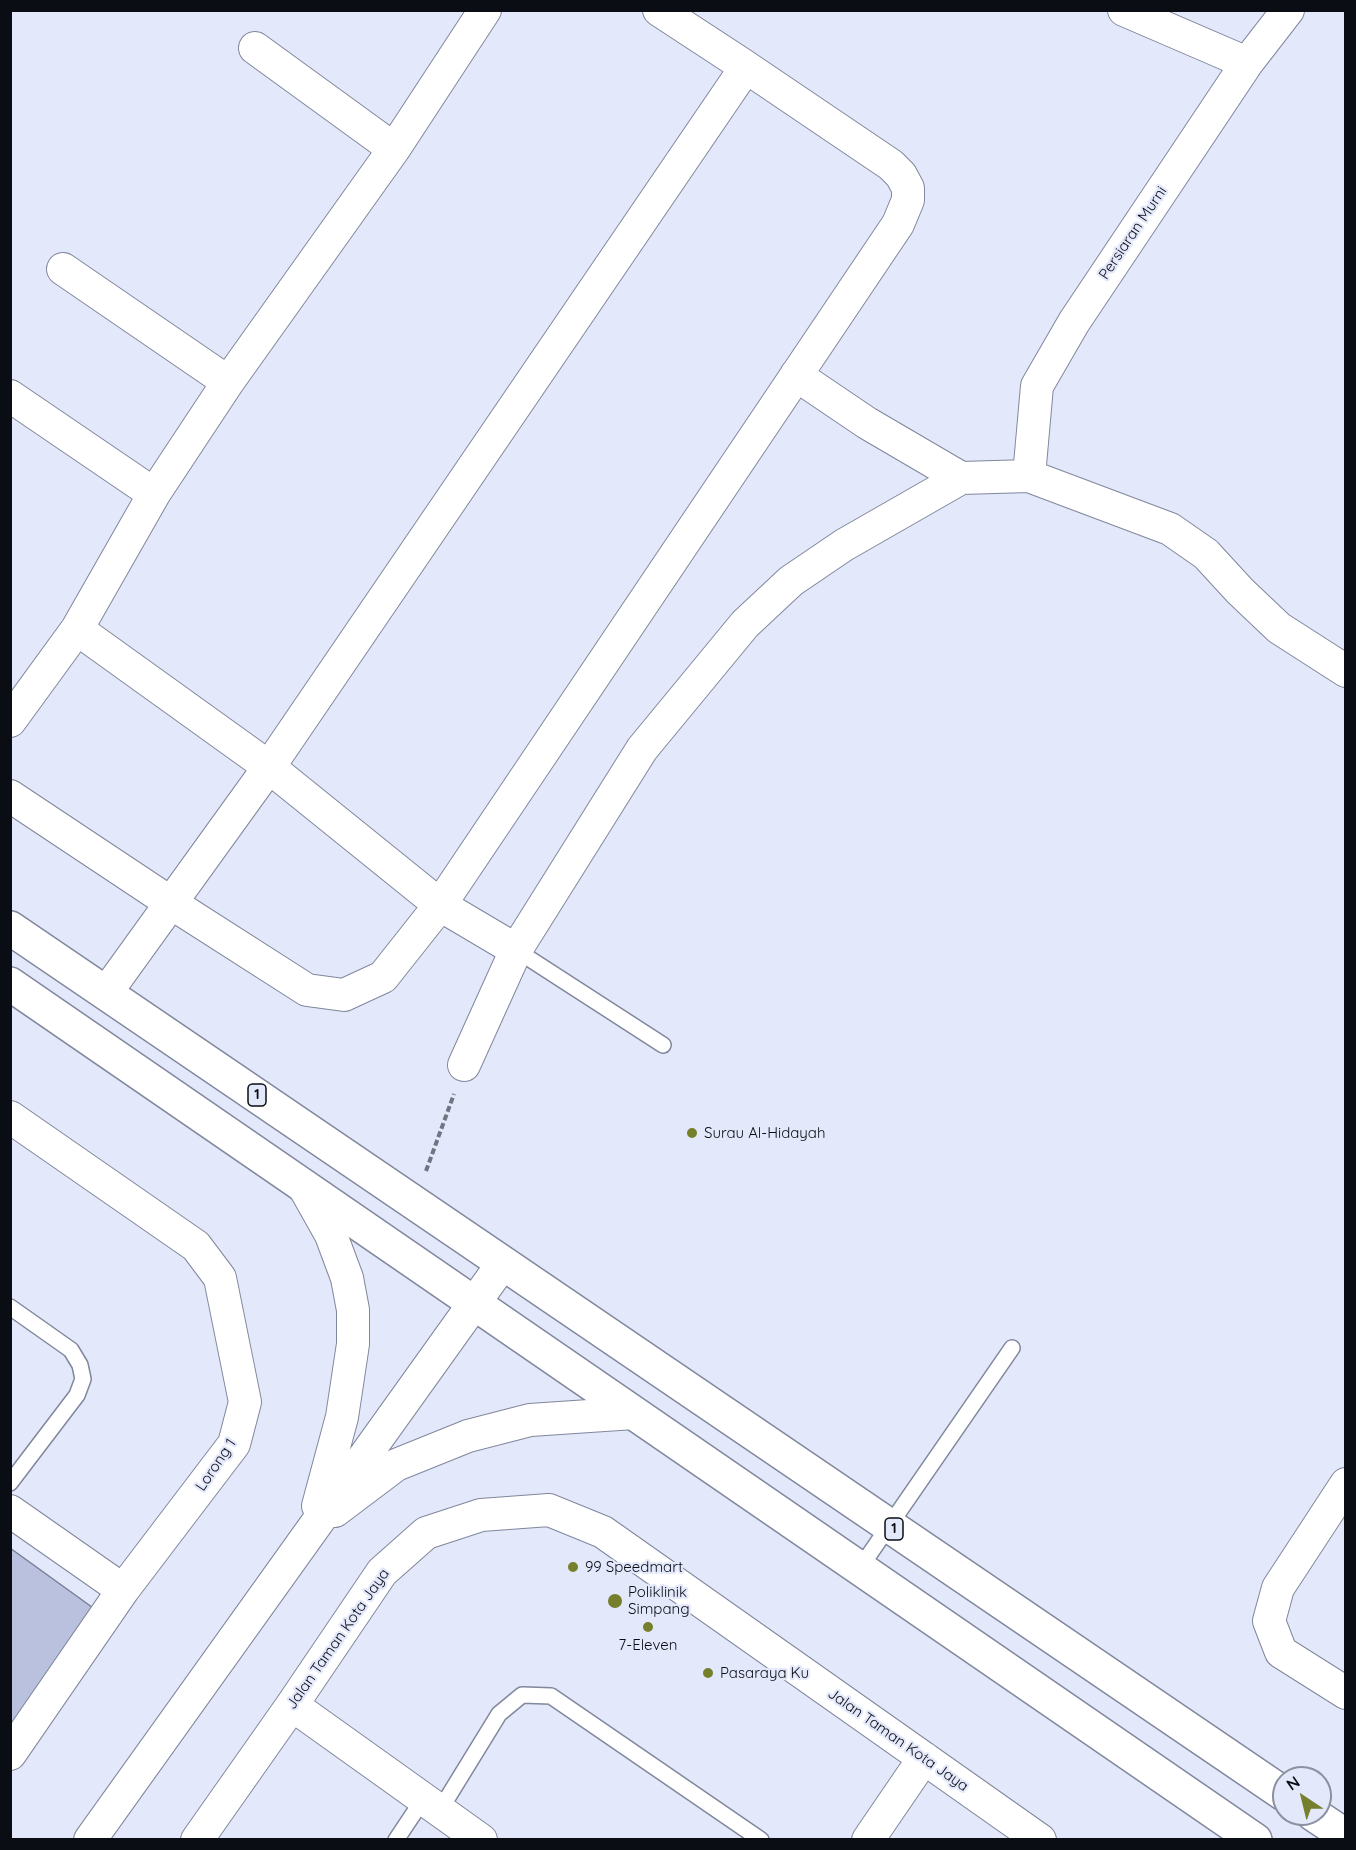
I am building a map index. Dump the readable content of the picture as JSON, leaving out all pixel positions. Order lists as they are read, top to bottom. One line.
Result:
{"streets":{"highway":["1"],"street":["Persiaran Murni","Lorong 1","Jalan Taman Kota Jaya"]},"places":["Surau Al-Hidayah","99 Speedmart","Poliklinik Simpang","7-Eleven","Pasaraya Ku"],"north":"top left"}
